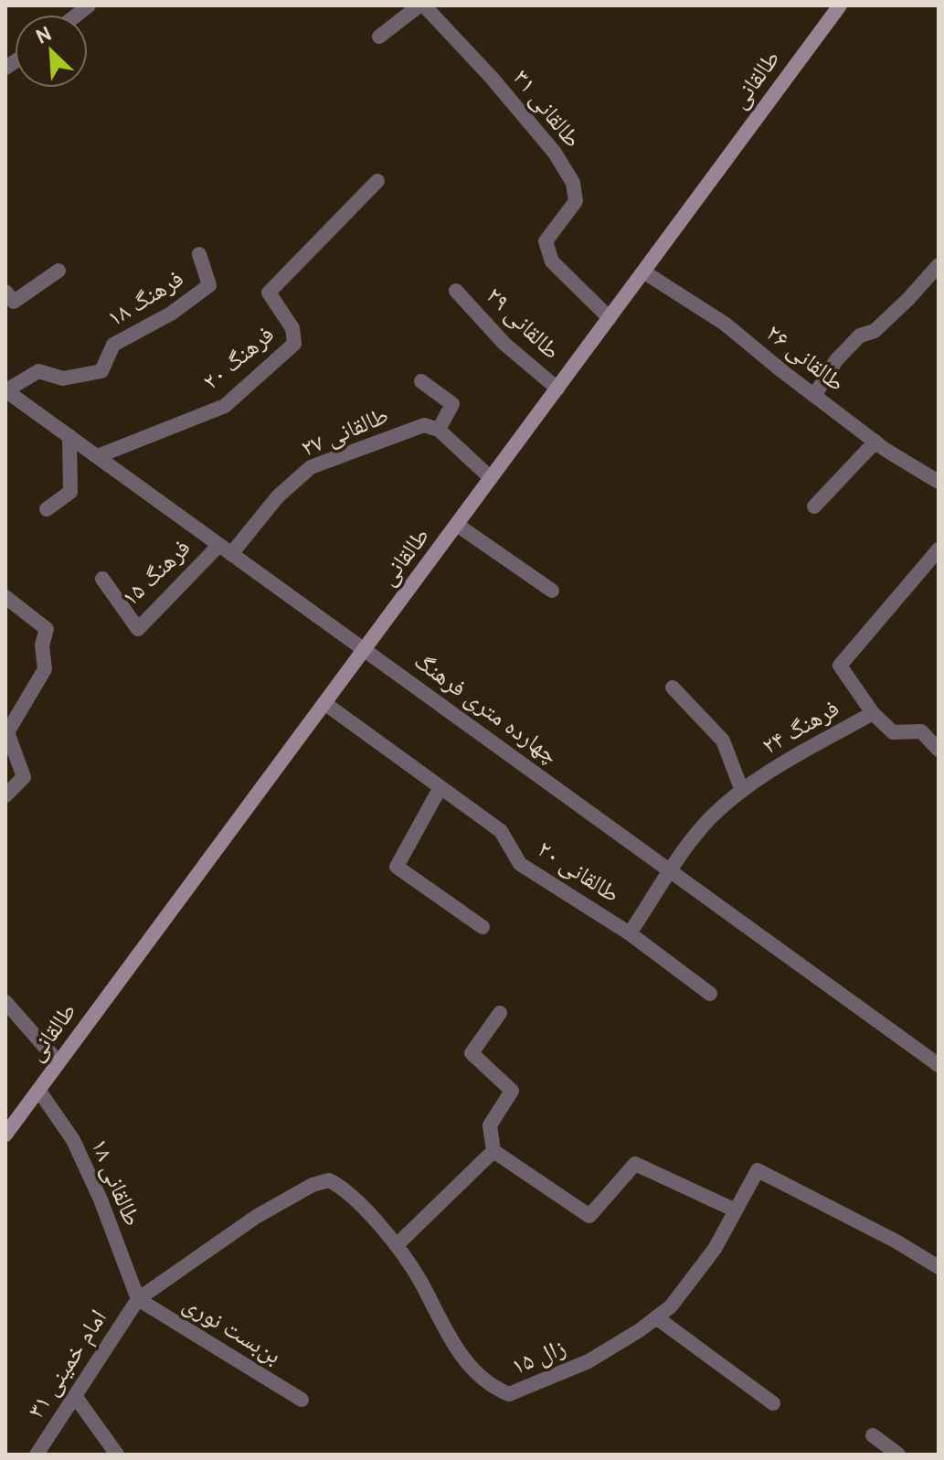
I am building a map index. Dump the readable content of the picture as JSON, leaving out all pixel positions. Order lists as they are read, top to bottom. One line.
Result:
{"streets":{"main road":["طالقانی"],"street":["طالقانی ۳۱","فرهنگ ۱۸","طالقانی ۲۹","فرهنگ ۲۰","طالقانی ۲۶","طالقانی ۲۷","فرهنگ ۱۵","چهارده متری فرهنگ","فرهنگ ۲۴","طالقانی ۲۰","طالقانی ۱۸","بن‌بست نوری","زال ۱۵","امام خمینی ۳۱"]},"crossings":[["طالقانی","طالقانی ۳۱"],["طالقانی","طالقانی ۲۹"],["طالقانی","طالقانی ۲۶"],["طالقانی","چهارده متری فرهنگ"],["طالقانی","طالقانی ۲۰"],["طالقانی","طالقانی ۱۸"],["فرهنگ ۱۸","چهارده متری فرهنگ"],["فرهنگ ۲۰","چهارده متری فرهنگ"],["طالقانی ۲۷","فرهنگ ۱۵"],["طالقانی ۲۷","چهارده متری فرهنگ"],["فرهنگ ۱۵","چهارده متری فرهنگ"],["چهارده متری فرهنگ","فرهنگ ۲۴"],["فرهنگ ۲۴","طالقانی ۲۰"],["طالقانی ۱۸","بن‌بست نوری"],["طالقانی ۱۸","زال ۱۵"],["طالقانی ۱۸","امام خمینی ۳۱"],["بن‌بست نوری","زال ۱۵"],["بن‌بست نوری","امام خمینی ۳۱"],["زال ۱۵","امام خمینی ۳۱"]],"north":"top left"}
